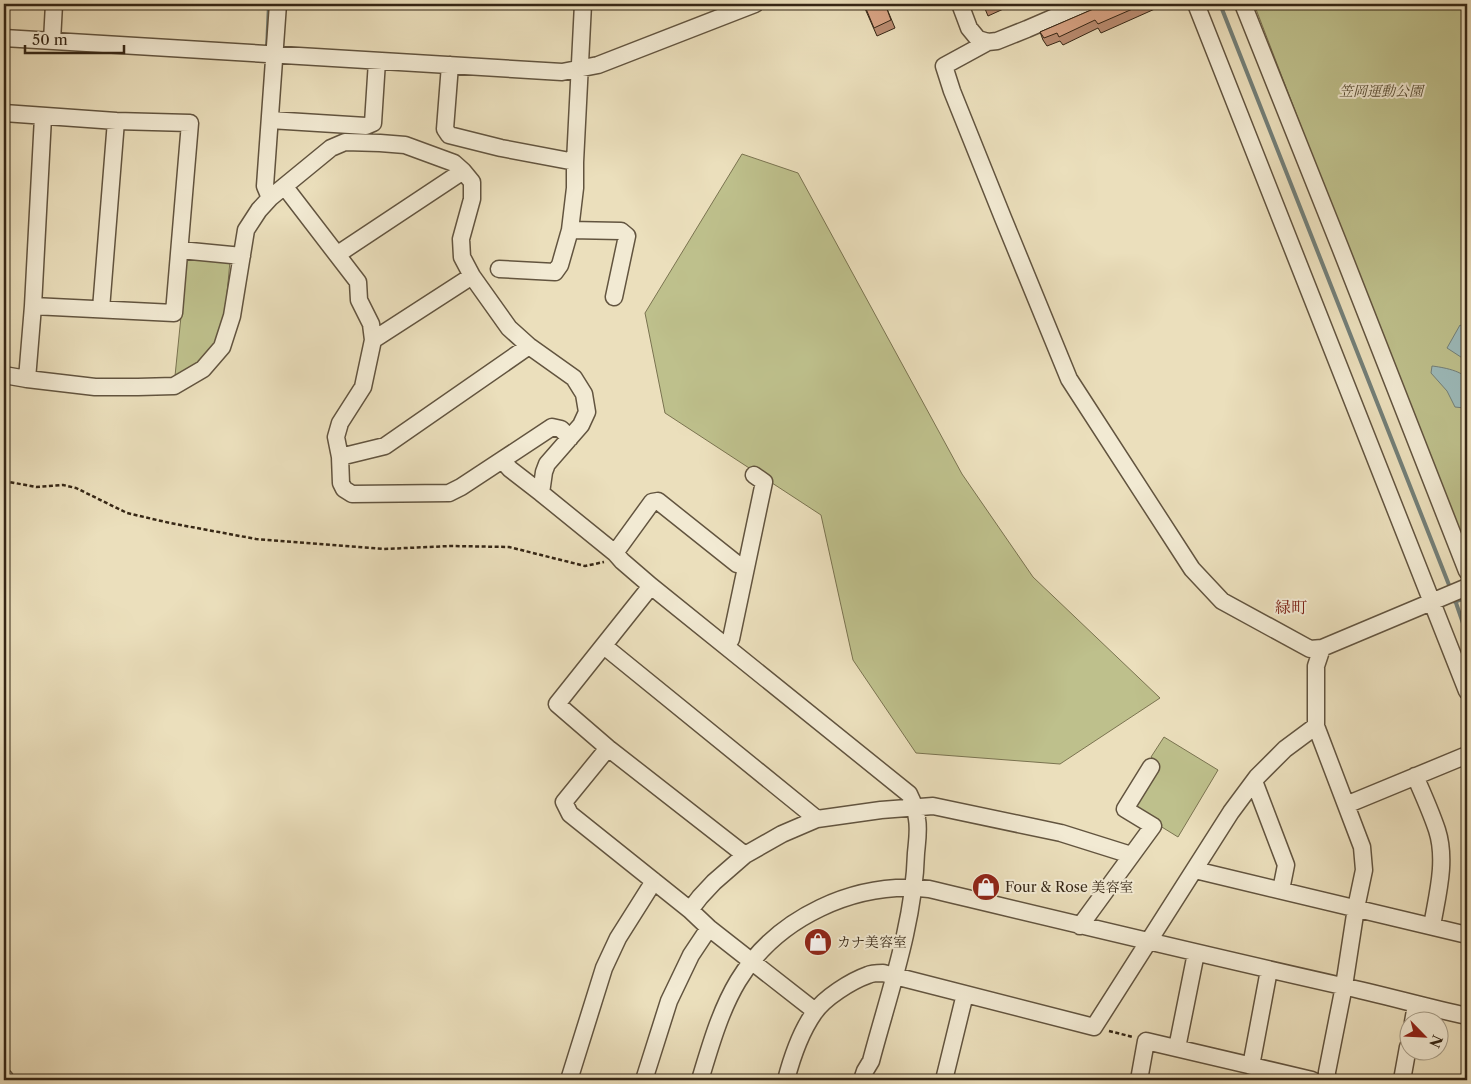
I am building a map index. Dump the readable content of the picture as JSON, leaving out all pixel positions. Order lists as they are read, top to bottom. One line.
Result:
{"districts":["緑町"],"parks":["笠岡運動公園"],"places":{"shop":["Four & Rose 美容室","カナ美容室"]},"scale_bar":"50 m","north":"bottom right"}
